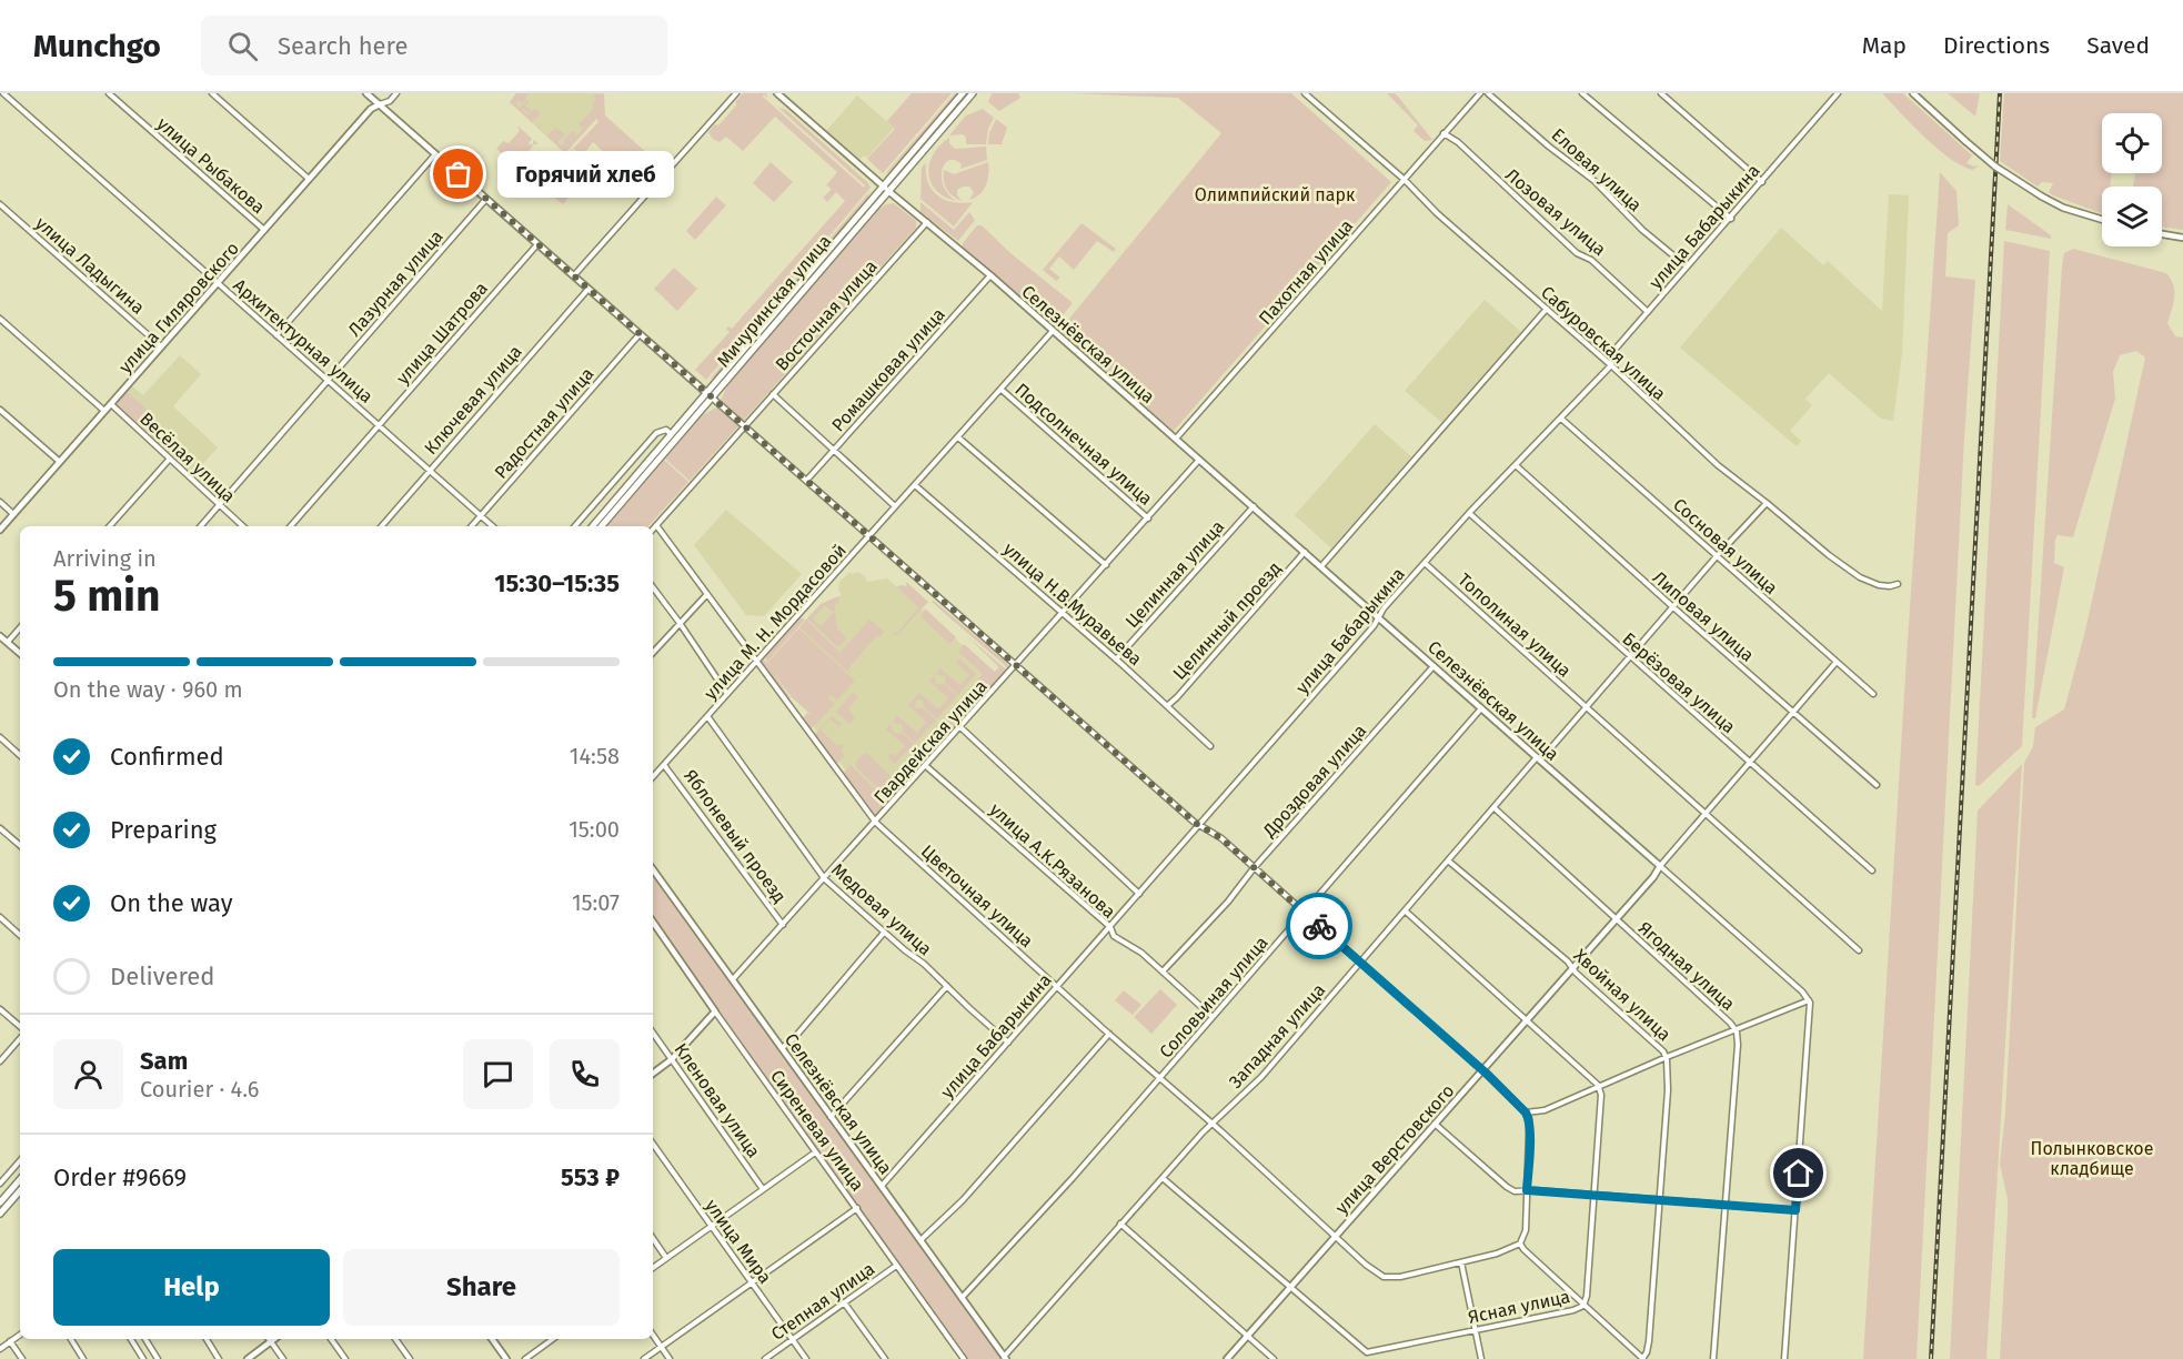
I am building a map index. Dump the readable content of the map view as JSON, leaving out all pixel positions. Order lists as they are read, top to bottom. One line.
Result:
{"streets":{"main road":["Мичуринская улица"],"street":["улица Рыбакова","Еловая улица","Лозовая улица","улица Бабарыкина","улица Ладыгина","Пахотная улица","Лазурная улица","улица Гиляровского","Восточная улица","улица Шатрова","Архитектурная улица","Сабуровская улица","Селезнёвская улица","Ромашковая улица","Ключевая улица","Радостная улица","Подсолнечная улица","Весёлая улица","Сосновая улица","Целинная улица","улица Н.В.Муравьева","Липовая улица","Целинный проезд","улица М. Н. Мордасовой","Тополиная улица","Берёзовая улица","Гвардейская улица","Дроздовая улица","Яблоневый проезд","улица А.К.Рязанова","Цветочная улица","Медовая улица","Ягодная улица","Хвойная улица","Соловьиная улица","Западная улица","Кленовая улица","Сиреневая улица","улица Верстовского","улица Мира","Степная улица","Ясная улица"]},"crossings":[["улица Рыбакова","улица Гиляровского"],["Еловая улица","улица Бабарыкина"],["Лозовая улица","улица Бабарыкина"],["Лозовая улица","Пахотная улица"],["улица Бабарыкина","Сабуровская улица"],["улица Бабарыкина","Селезнёвская улица"],["улица Бабарыкина","Сосновая улица"],["улица Бабарыкина","Липовая улица"],["улица Бабарыкина","Тополиная улица"],["улица Бабарыкина","Берёзовая улица"],["улица Бабарыкина","улица А.К.Рязанова"],["улица Бабарыкина","Цветочная улица"],["улица Бабарыкина","Медовая улица"],["улица Ладыгина","улица Гиляровского"],["Пахотная улица","Сабуровская улица"],["Пахотная улица","Селезнёвская улица"],["Лазурная улица","Архитектурная улица"],["Лазурная улица","Весёлая улица"],["Мичуринская улица","Селезнёвская улица"],["улица Гиляровского","Архитектурная улица"],["улица Гиляровского","Весёлая улица"],["Восточная улица","Селезнёвская улица"],["Восточная улица","Цветочная улица"],["улица Шатрова","Архитектурная улица"],["Архитектурная улица","Ключевая улица"],["Архитектурная улица","Радостная улица"],["Сабуровская улица","Западная улица"],["Селезнёвская улица","Ромашковая улица"],["Селезнёвская улица","Целинная улица"],["Селезнёвская улица","Целинный проезд"],["Селезнёвская улица","улица М. Н. Мордасовой"],["Селезнёвская улица","Гвардейская улица"],["Селезнёвская улица","Дроздовая улица"],["Селезнёвская улица","Соловьиная улица"],["Селезнёвская улица","Западная улица"],["Селезнёвская улица","улица Верстовского"],["Подсолнечная улица","улица М. Н. Мордасовой"],["Подсолнечная улица","Гвардейская улица"],["Сосновая улица","Западная улица"],["Целинная улица","улица Н.В.Муравьева"],["улица Н.В.Муравьева","Целинный проезд"],["улица Н.В.Муравьева","улица М. Н. Мордасовой"],["улица Н.В.Муравьева","Гвардейская улица"],["Липовая улица","Западная улица"],["улица М. Н. Мордасовой","Яблоневый проезд"],["улица М. Н. Мордасовой","Цветочная улица"],["улица М. Н. Мордасовой","Медовая улица"],["Тополиная улица","Западная улица"],["Берёзовая улица","Западная улица"],["Гвардейская улица","Яблоневый проезд"],["Гвардейская улица","улица А.К.Рязанова"],["Гвардейская улица","Цветочная улица"],["Гвардейская улица","Медовая улица"],["Дроздовая улица","улица А.К.Рязанова"],["улица А.К.Рязанова","Соловьиная улица"],["Цветочная улица","Соловьиная улица"],["Цветочная улица","Западная улица"],["Цветочная улица","улица Верстовского"],["Ягодная улица","Западная улица"],["Ягодная улица","улица Верстовского"],["Хвойная улица","Западная улица"],["Хвойная улица","улица Верстовского"],["Западная улица","Ясная улица"],["Сиреневая улица","Степная улица"],["улица Верстовского","Ясная улица"],["улица Мира","Степная улица"]],"parks":["Олимпийский парк","Полынковское кладбище"],"places":["Горячий хлеб"],"page":{"header":"Munchgo","search":"Search here","nav":["Map","Directions","Saved"],"bubble":"Горячий хлеб","heading":["5 min","Arriving in","15:30–15:35"],"panel":["Sam","Courier · 4.6","Order #9669","553 ₽"],"bar":"On the way · 960 m","list":[["Confirmed","14:58"],["Preparing","15:00"],["On the way","15:07"],"Delivered"],"buttons":["Help","Share"]}}
